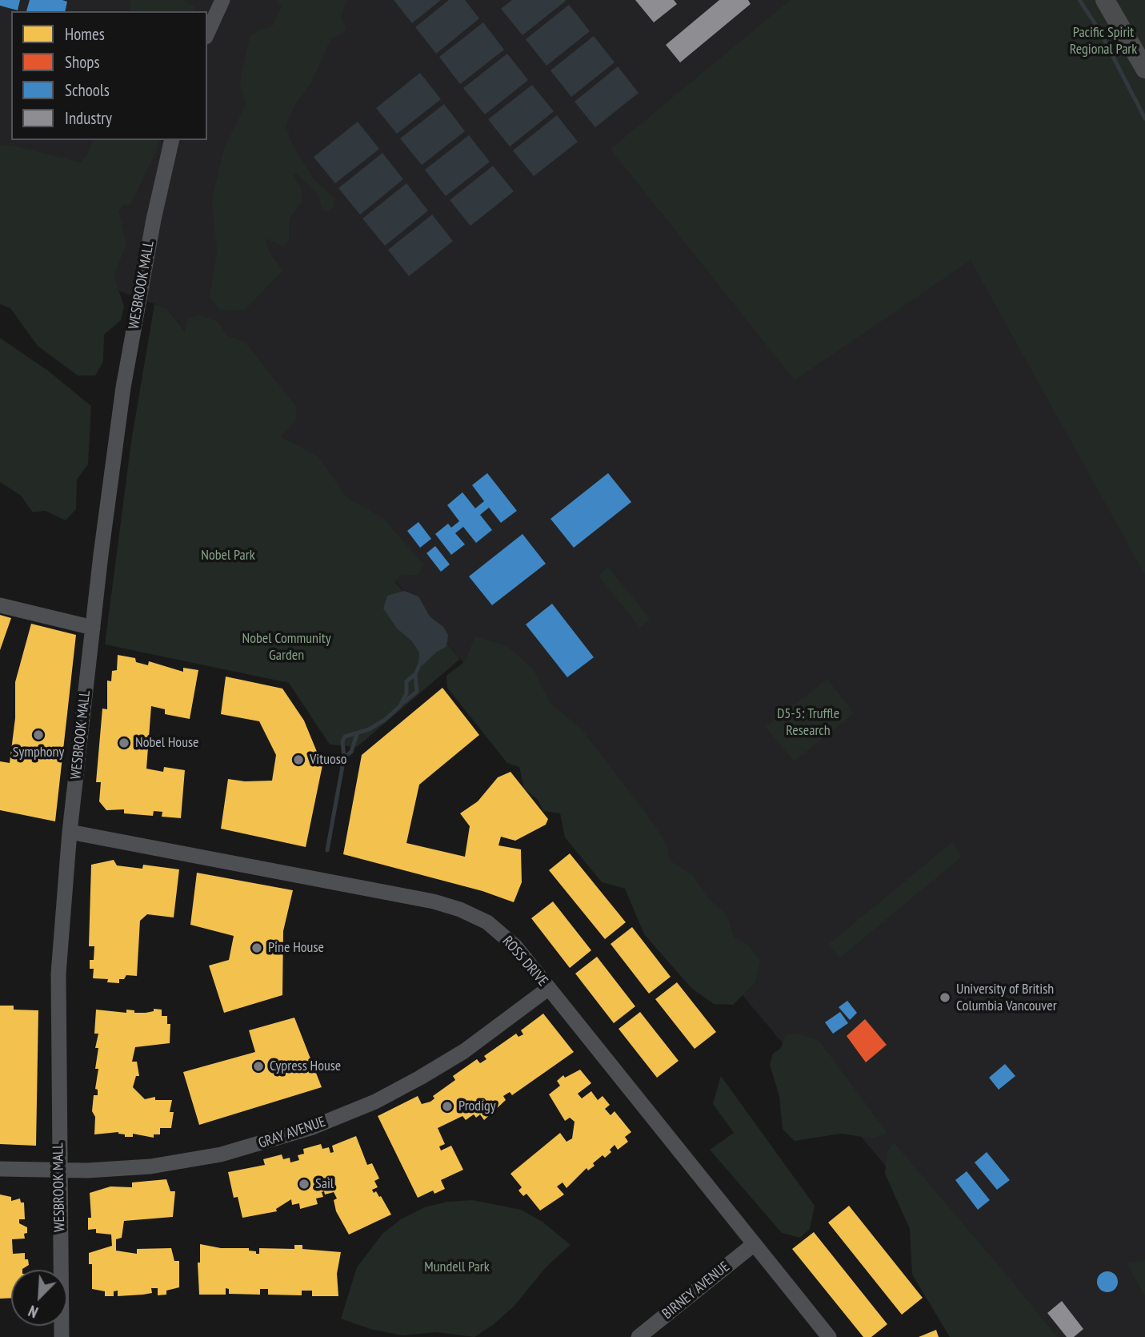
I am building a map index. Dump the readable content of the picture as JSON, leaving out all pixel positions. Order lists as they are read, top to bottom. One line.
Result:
{"streets":{"street":["WESBROOK MALL","ROSS DRIVE","GRAY AVENUE","BIRNEY AVENUE"]},"crossings":[["WESBROOK MALL","ROSS DRIVE"],["WESBROOK MALL","GRAY AVENUE"],["ROSS DRIVE","GRAY AVENUE"],["ROSS DRIVE","BIRNEY AVENUE"]],"parks":["Pacific Spirit Regional Park","Nobel Park","Nobel Community Garden","D5-5: Truffle Research","Mundell Park"],"places":["Symphony","Nobel House","Vituoso","Pine House","University of British Columbia Vancouver","Cypress House","Prodigy","Sail"],"legend":["Homes","Shops","Schools","Industry"],"north":"bottom left"}
